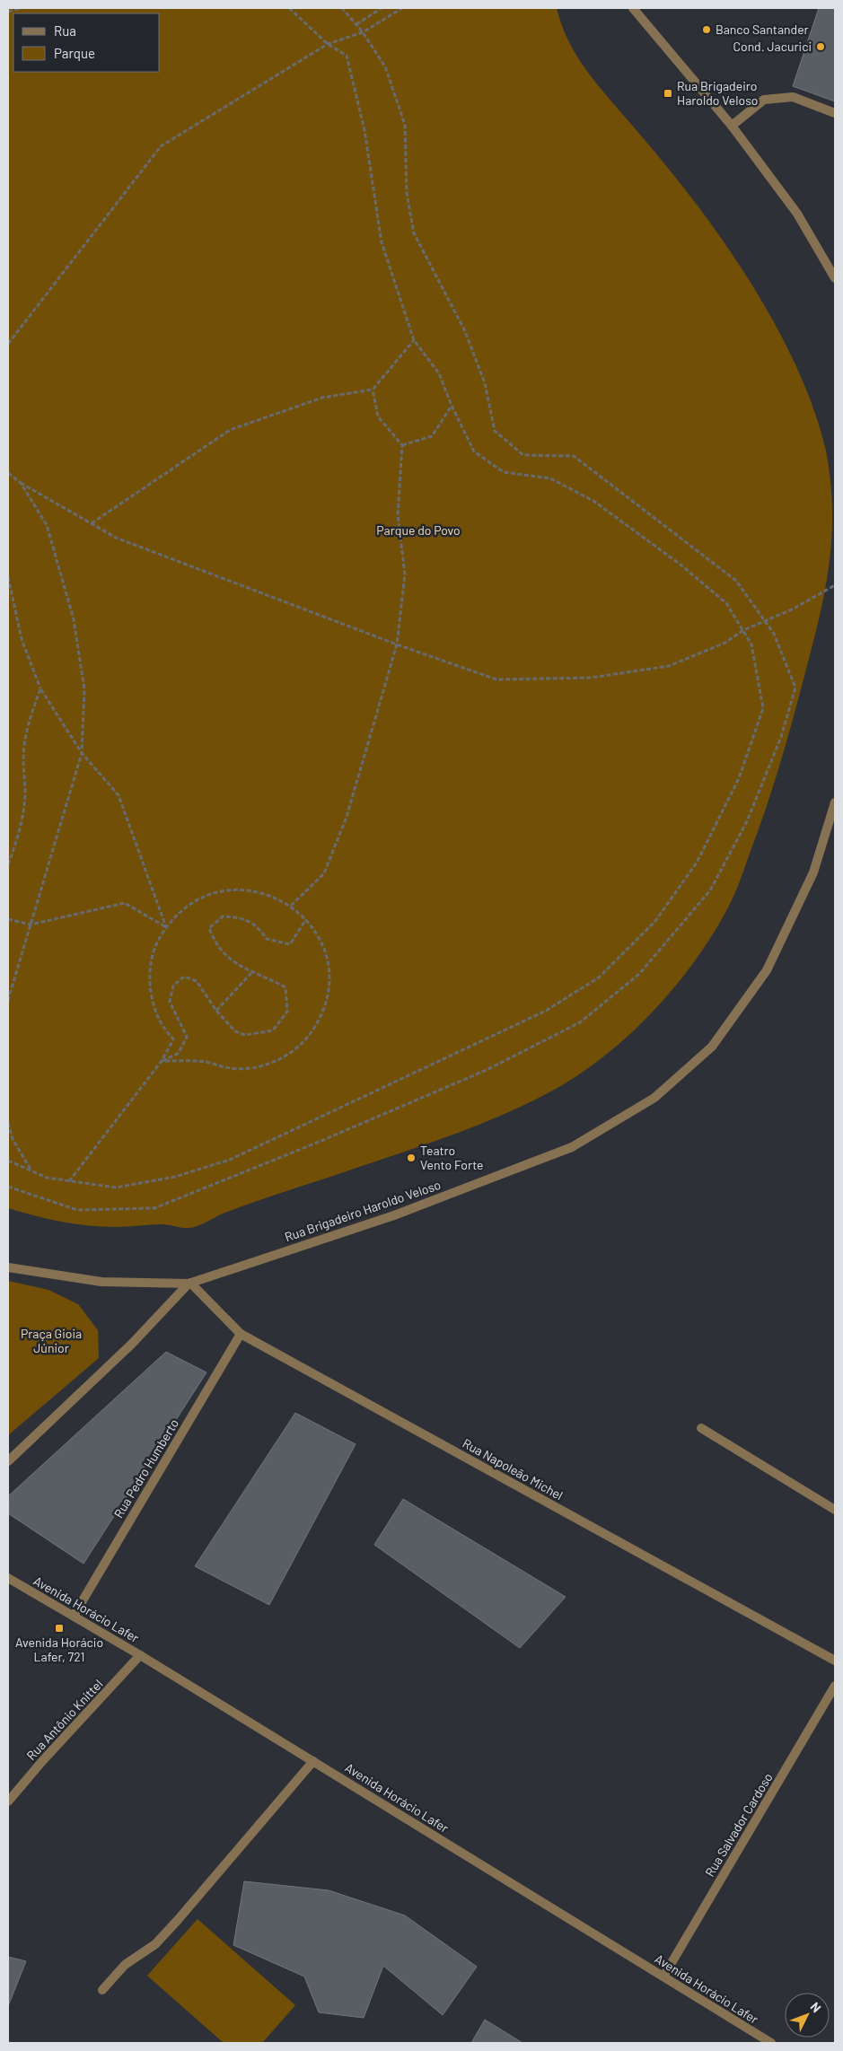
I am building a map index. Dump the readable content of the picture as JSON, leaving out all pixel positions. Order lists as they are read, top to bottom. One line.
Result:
{"streets":{"street":["Rua Brigadeiro Haroldo Veloso","Rua Pedro Humberto","Rua Napoleão Michel","Avenida Horácio Lafer","Rua Antônio Knittel","Rua Salvador Cardoso"]},"crossings":[["Rua Brigadeiro Haroldo Veloso","Rua Napoleão Michel"],["Rua Pedro Humberto","Rua Napoleão Michel"],["Rua Pedro Humberto","Avenida Horácio Lafer"],["Avenida Horácio Lafer","Rua Antônio Knittel"],["Avenida Horácio Lafer","Rua Salvador Cardoso"]],"parks":["Parque do Povo","Praça Gioia Júnior"],"places":{"other":["Banco Santander","Cond. Jacurici","Teatro Vento Forte"],"transit":["Rua Brigadeiro Haroldo Veloso","Avenida Horácio Lafer, 721"]},"legend":["Rua","Parque"],"north":"top right"}
